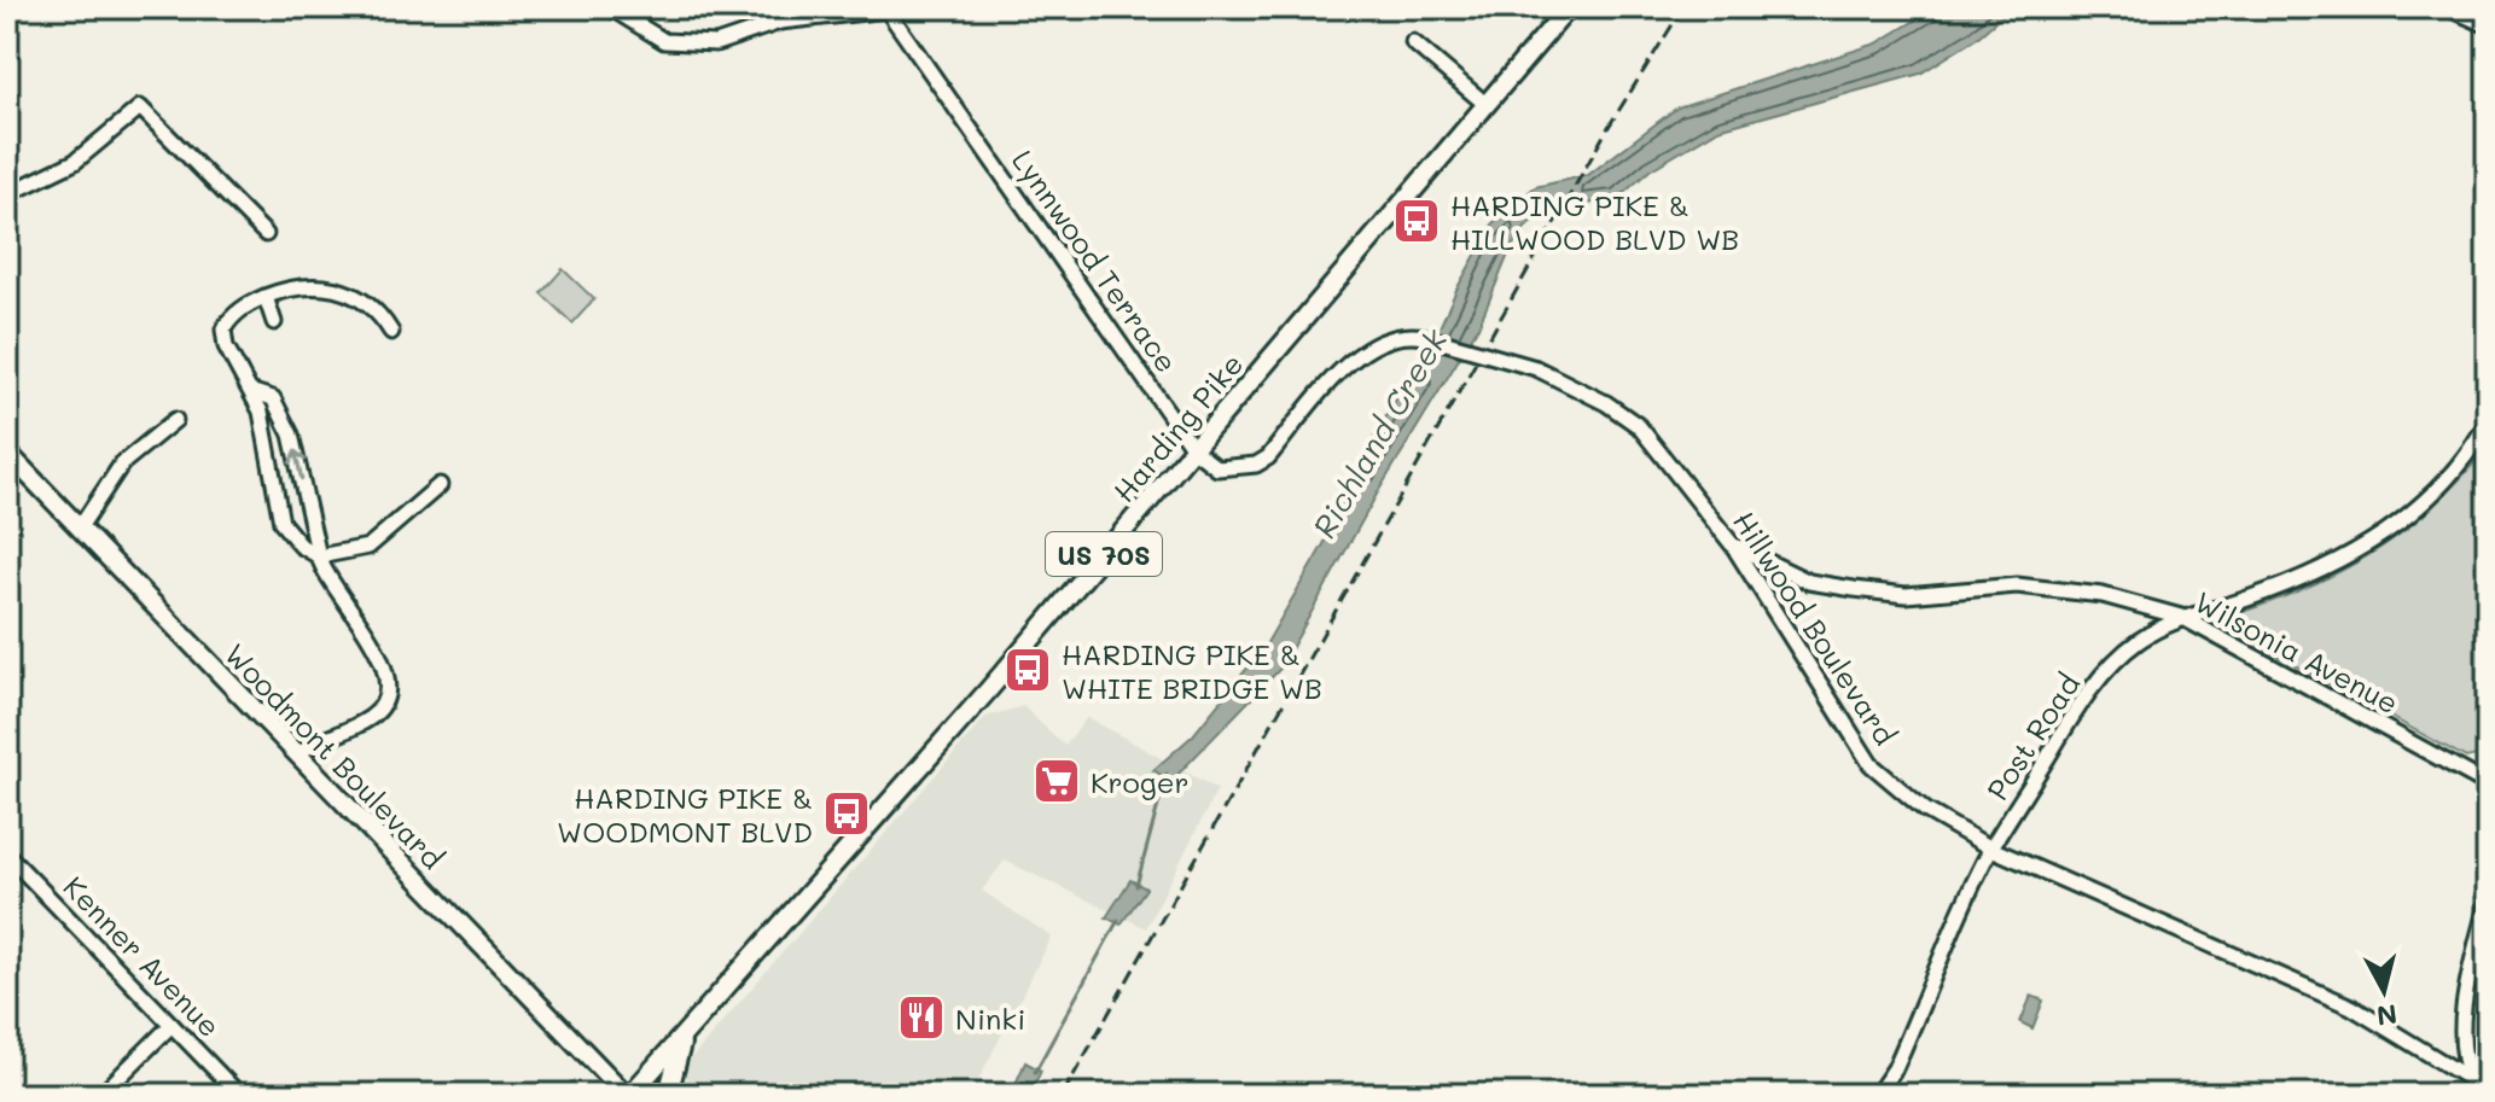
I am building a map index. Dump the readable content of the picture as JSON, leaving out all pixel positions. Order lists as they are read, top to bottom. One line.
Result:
{"streets":{"main road":["Harding Pike","US 70S","Woodmont Boulevard"],"street":["Lynnwood Terrace","Hillwood Boulevard","Wilsonia Avenue","Post Road","Kenner Avenue"]},"crossings":[["Lynnwood Terrace","Harding Pike"],["Lynnwood Terrace","Hillwood Boulevard"],["Harding Pike","Hillwood Boulevard"],["Harding Pike","Woodmont Boulevard"],["Hillwood Boulevard","Wilsonia Avenue"],["Hillwood Boulevard","Post Road"],["Wilsonia Avenue","Post Road"]],"water":["Richland Creek"],"places":{"bus stop":["HARDING PIKE & HILLWOOD BLVD WB","HARDING PIKE & WHITE BRIDGE WB","HARDING PIKE & WOODMONT BLVD"],"supermarket":["Kroger"],"restaurant":["Ninki"]},"north":"bottom"}
